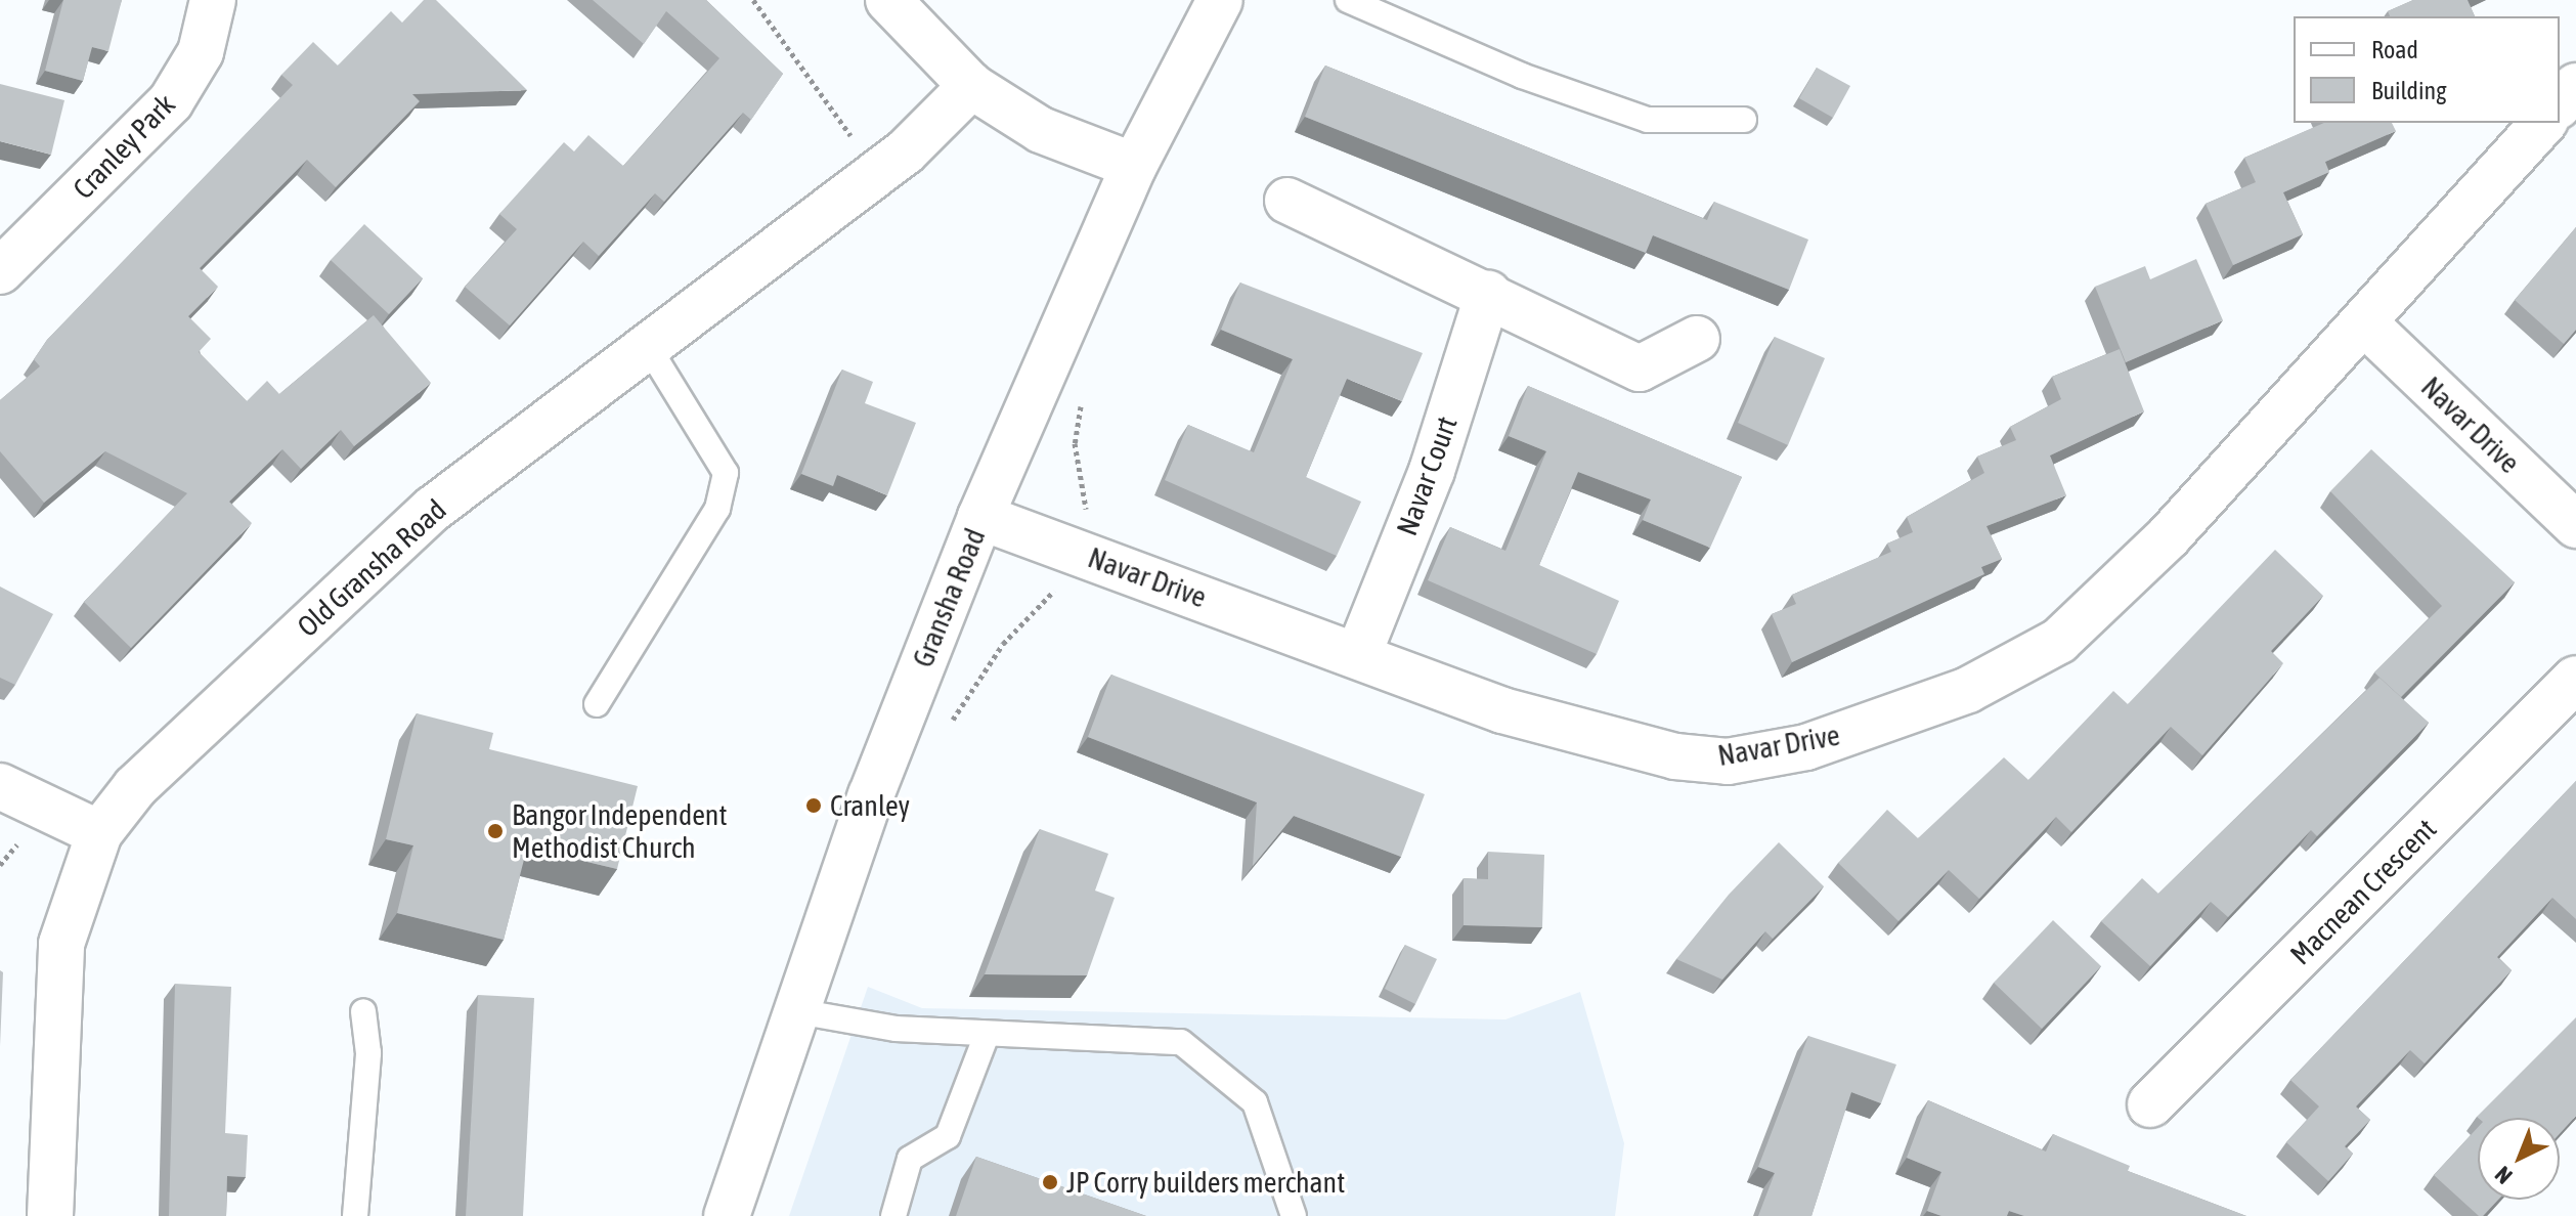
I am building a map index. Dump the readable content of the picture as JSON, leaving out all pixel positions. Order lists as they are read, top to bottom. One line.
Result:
{"streets":{"street":["Cranley Park","Navar Drive","Navar Court","Old Gransha Road","Gransha Road","Macnean Crescent"]},"crossings":[["Navar Drive","Navar Court"],["Navar Drive","Gransha Road"]],"places":["Cranley","Bangor Independent Methodist Church","JP Corry builders merchant"],"legend":["Road","Building"],"north":"bottom left"}
